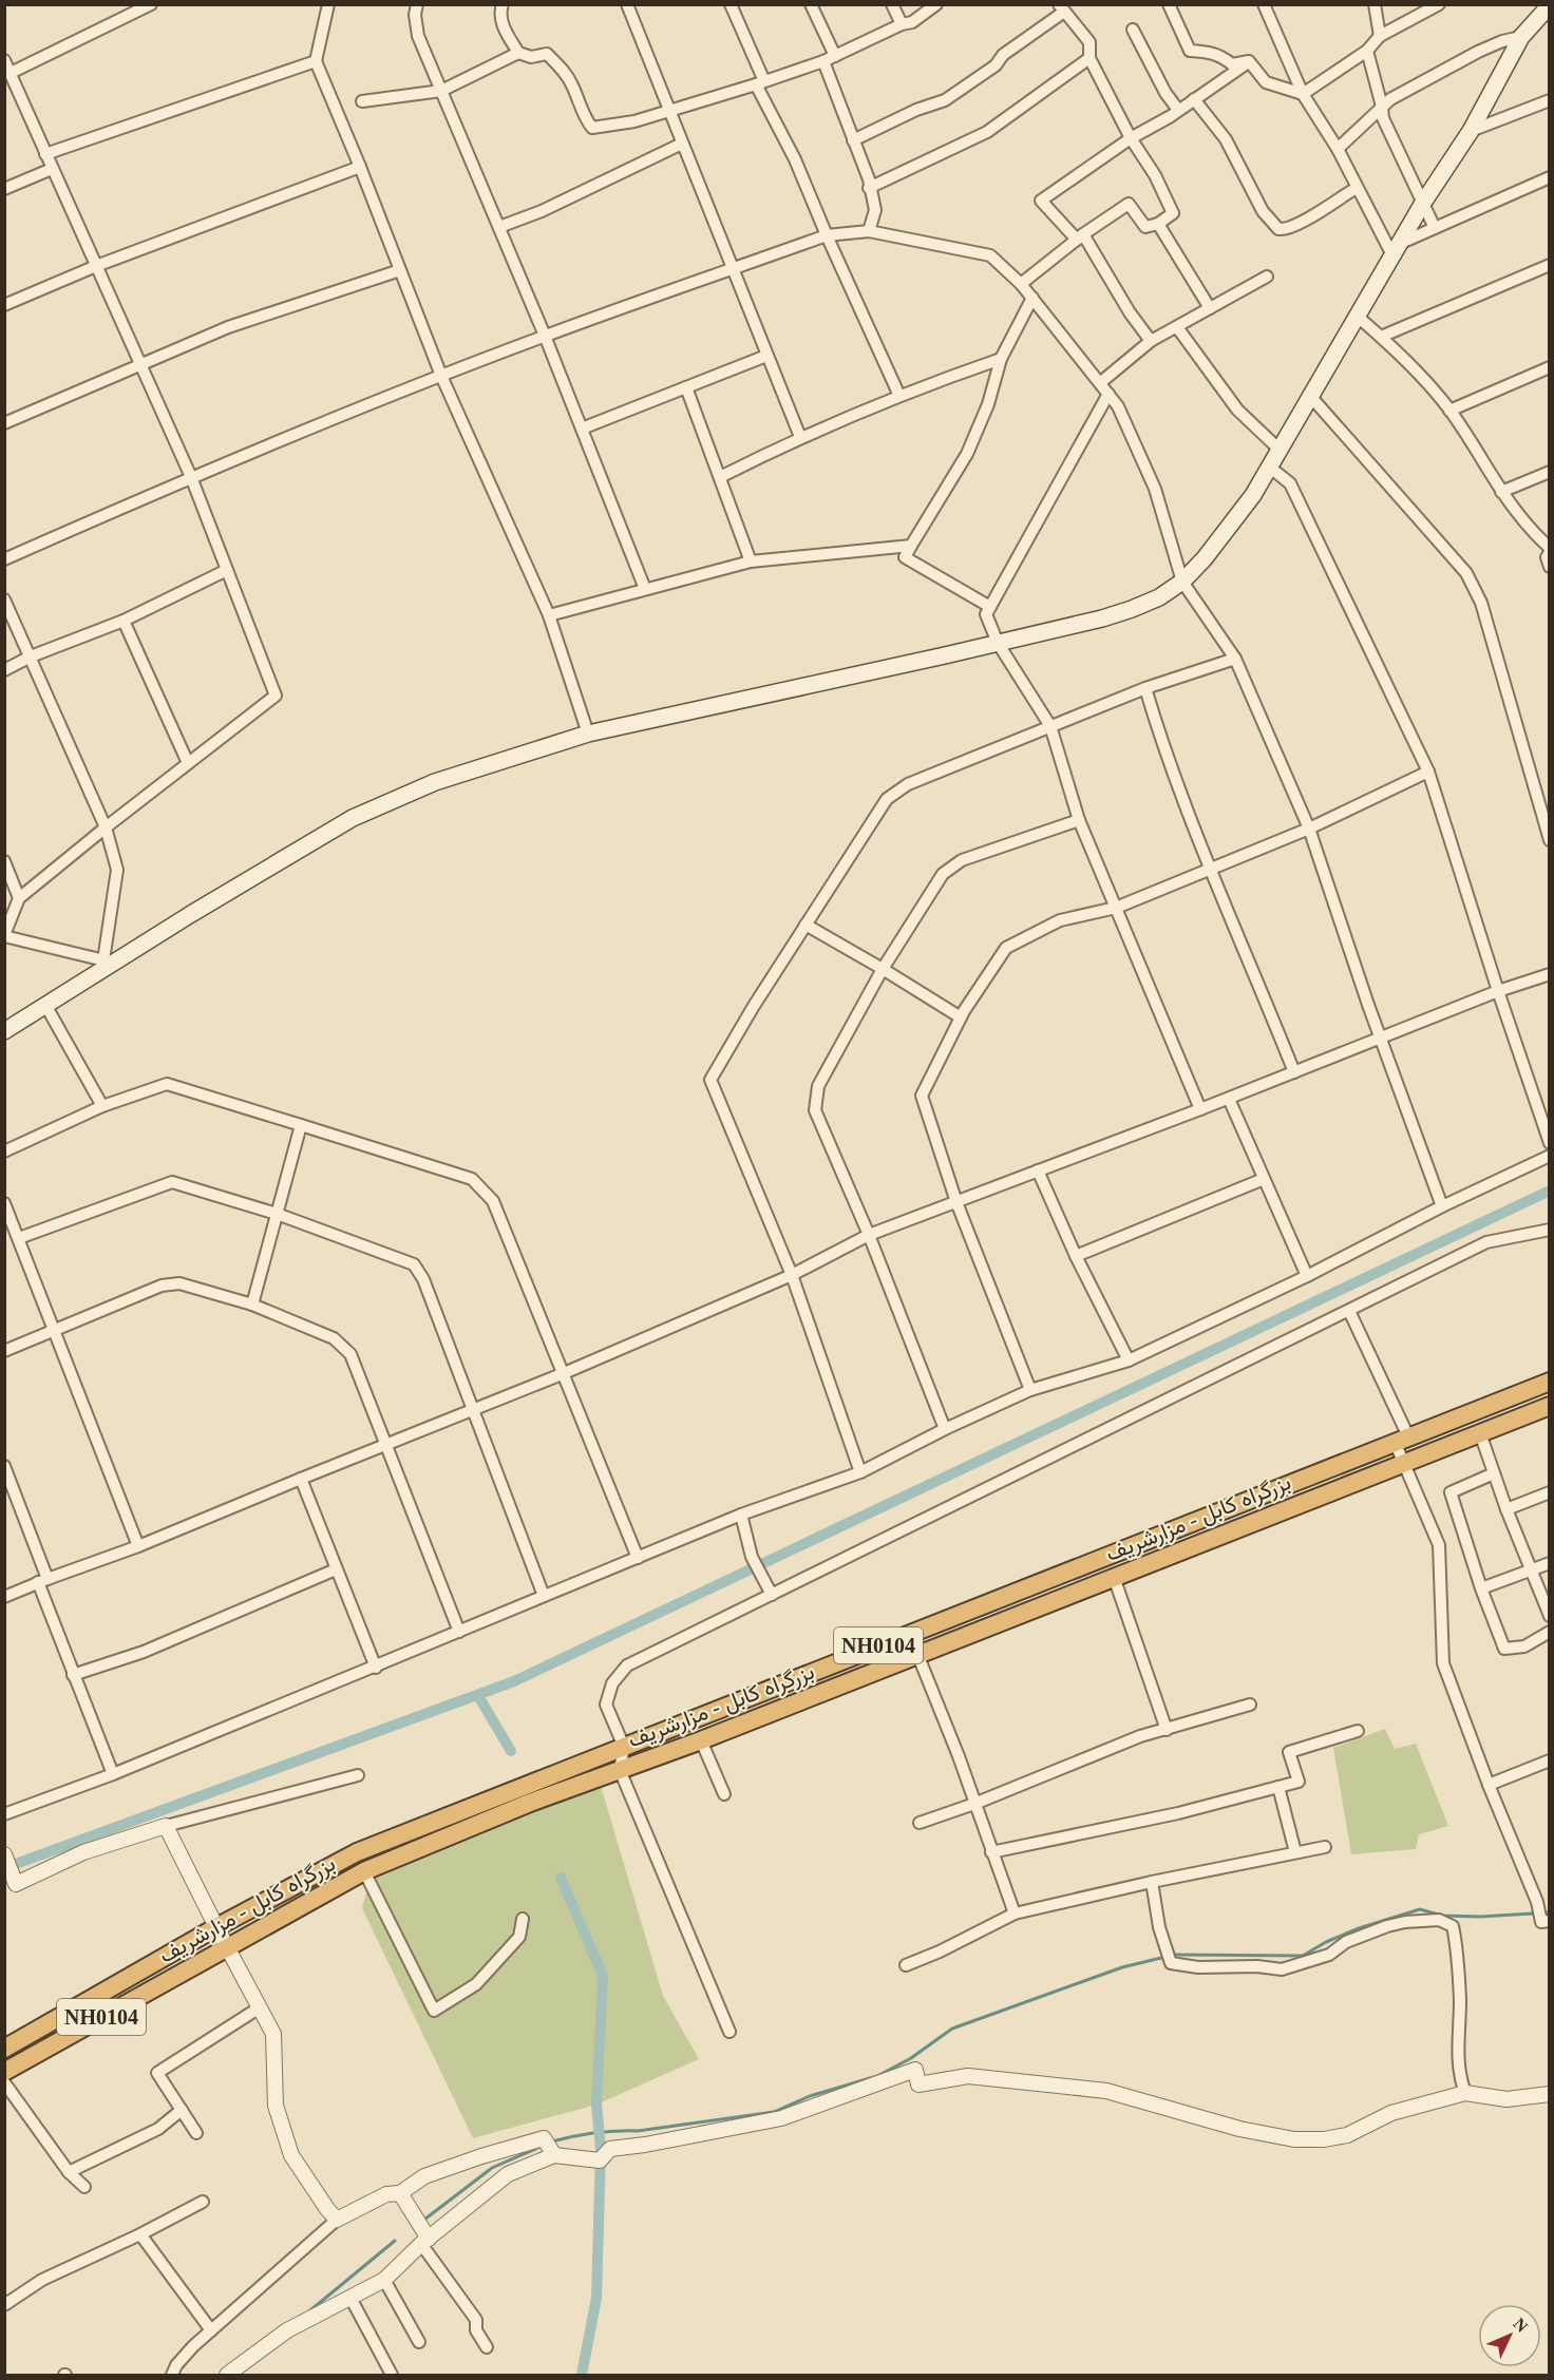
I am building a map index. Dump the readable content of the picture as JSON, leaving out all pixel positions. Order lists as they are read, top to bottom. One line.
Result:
{"streets":{"highway":["بزرگراه کابل - مزارشریف","NH0104"]},"north":"top right"}
